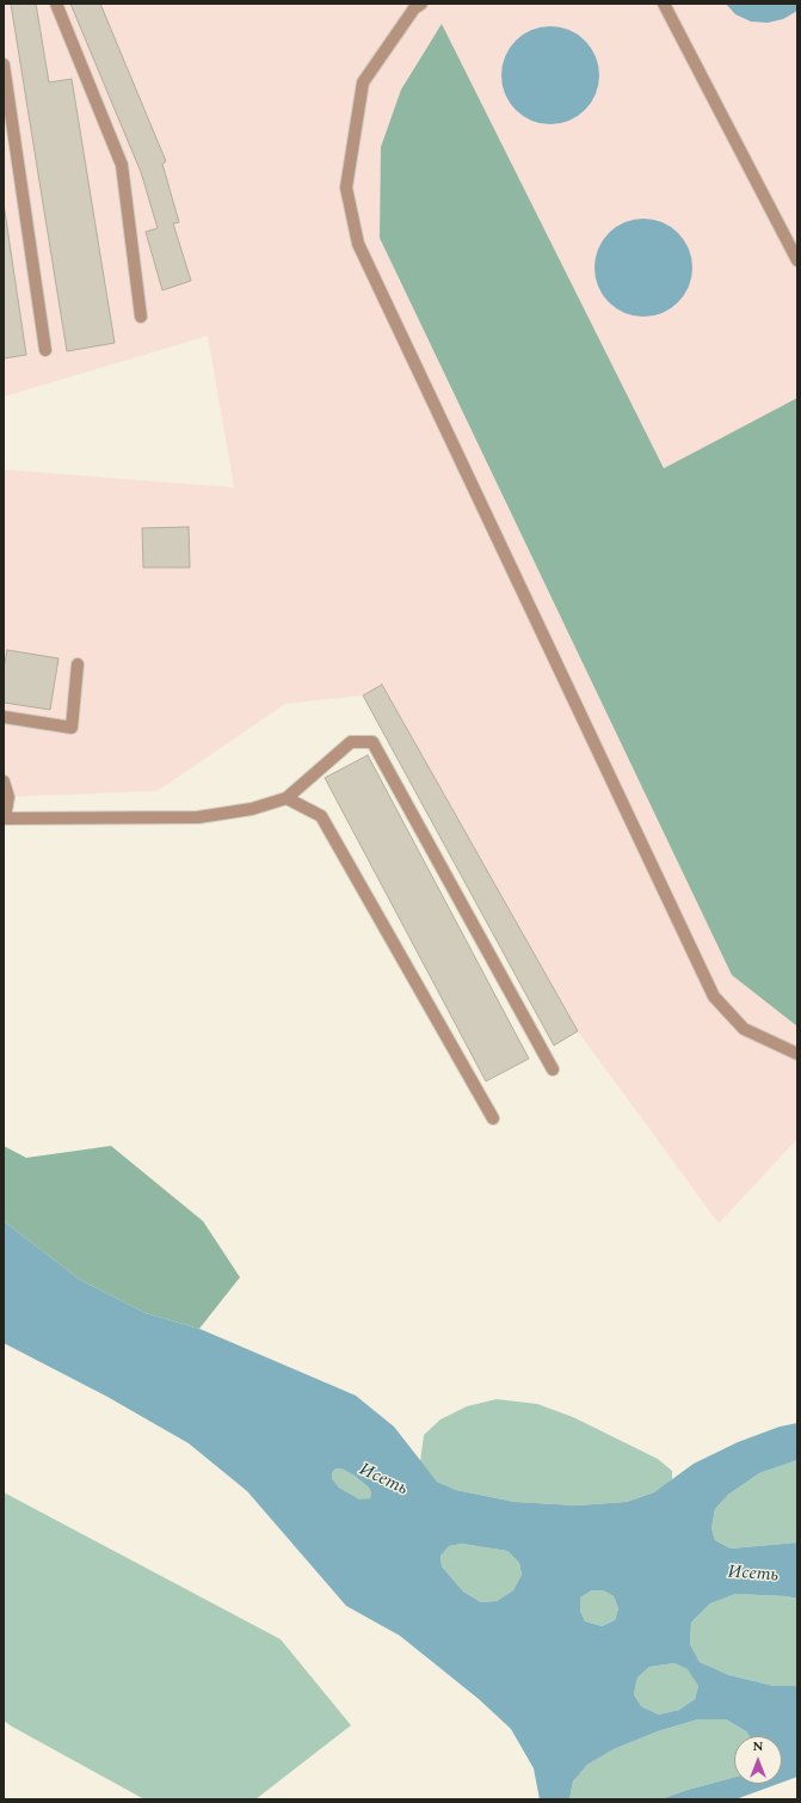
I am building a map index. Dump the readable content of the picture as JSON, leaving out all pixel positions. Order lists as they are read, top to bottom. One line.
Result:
{"water":["Исеть"],"north":"top"}
